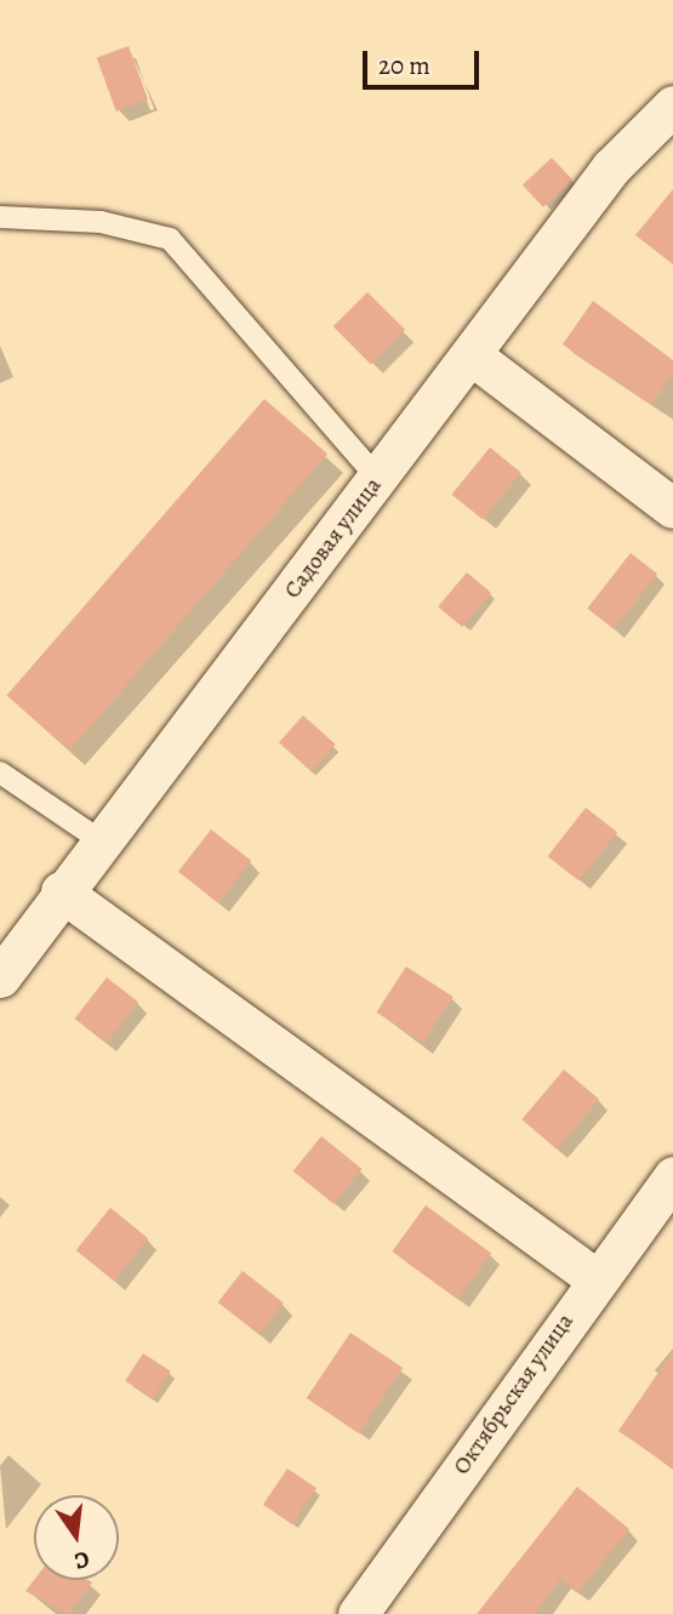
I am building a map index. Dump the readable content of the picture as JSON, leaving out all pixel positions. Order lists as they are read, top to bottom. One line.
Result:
{"streets":{"street":["Садовая улица","Октябрьская улица"]},"scale_bar":"20 m","north":"bottom"}
